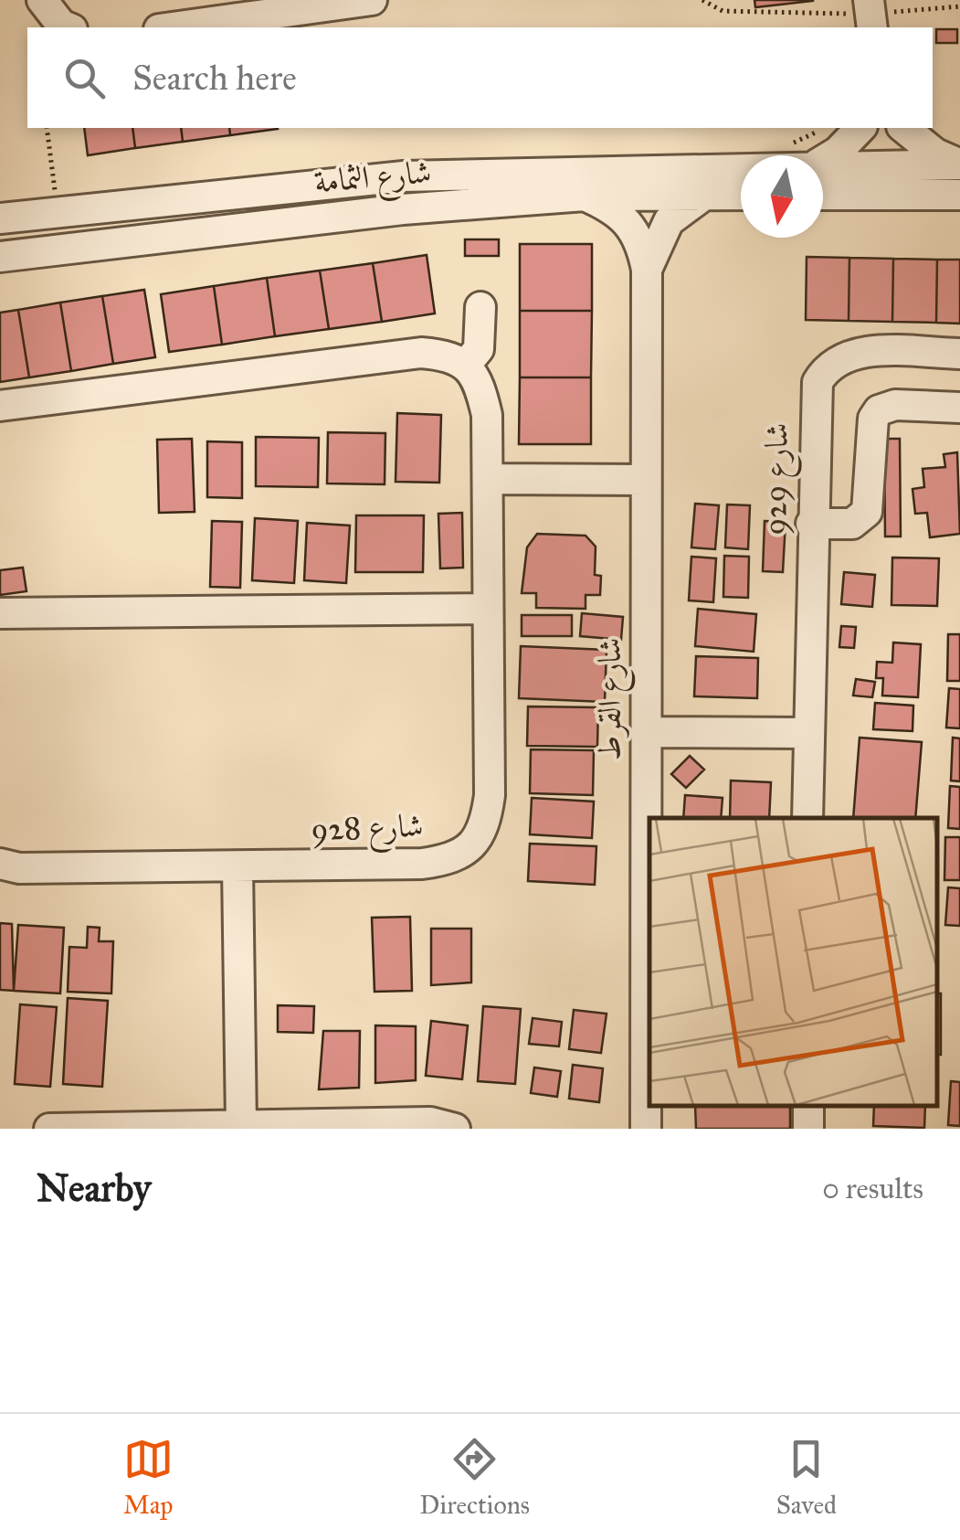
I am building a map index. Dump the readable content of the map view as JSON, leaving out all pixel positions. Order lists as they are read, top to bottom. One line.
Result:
{"streets":{"street":["شارع الثمامة","شارع 929","شارع القرط","شارع 928"]},"crossings":[["شارع الثمامة","شارع القرط"]],"north":"bottom","page":{"search":"Search here","heading":["Nearby","0 results"],"nav":["Map","Directions","Saved"]}}
